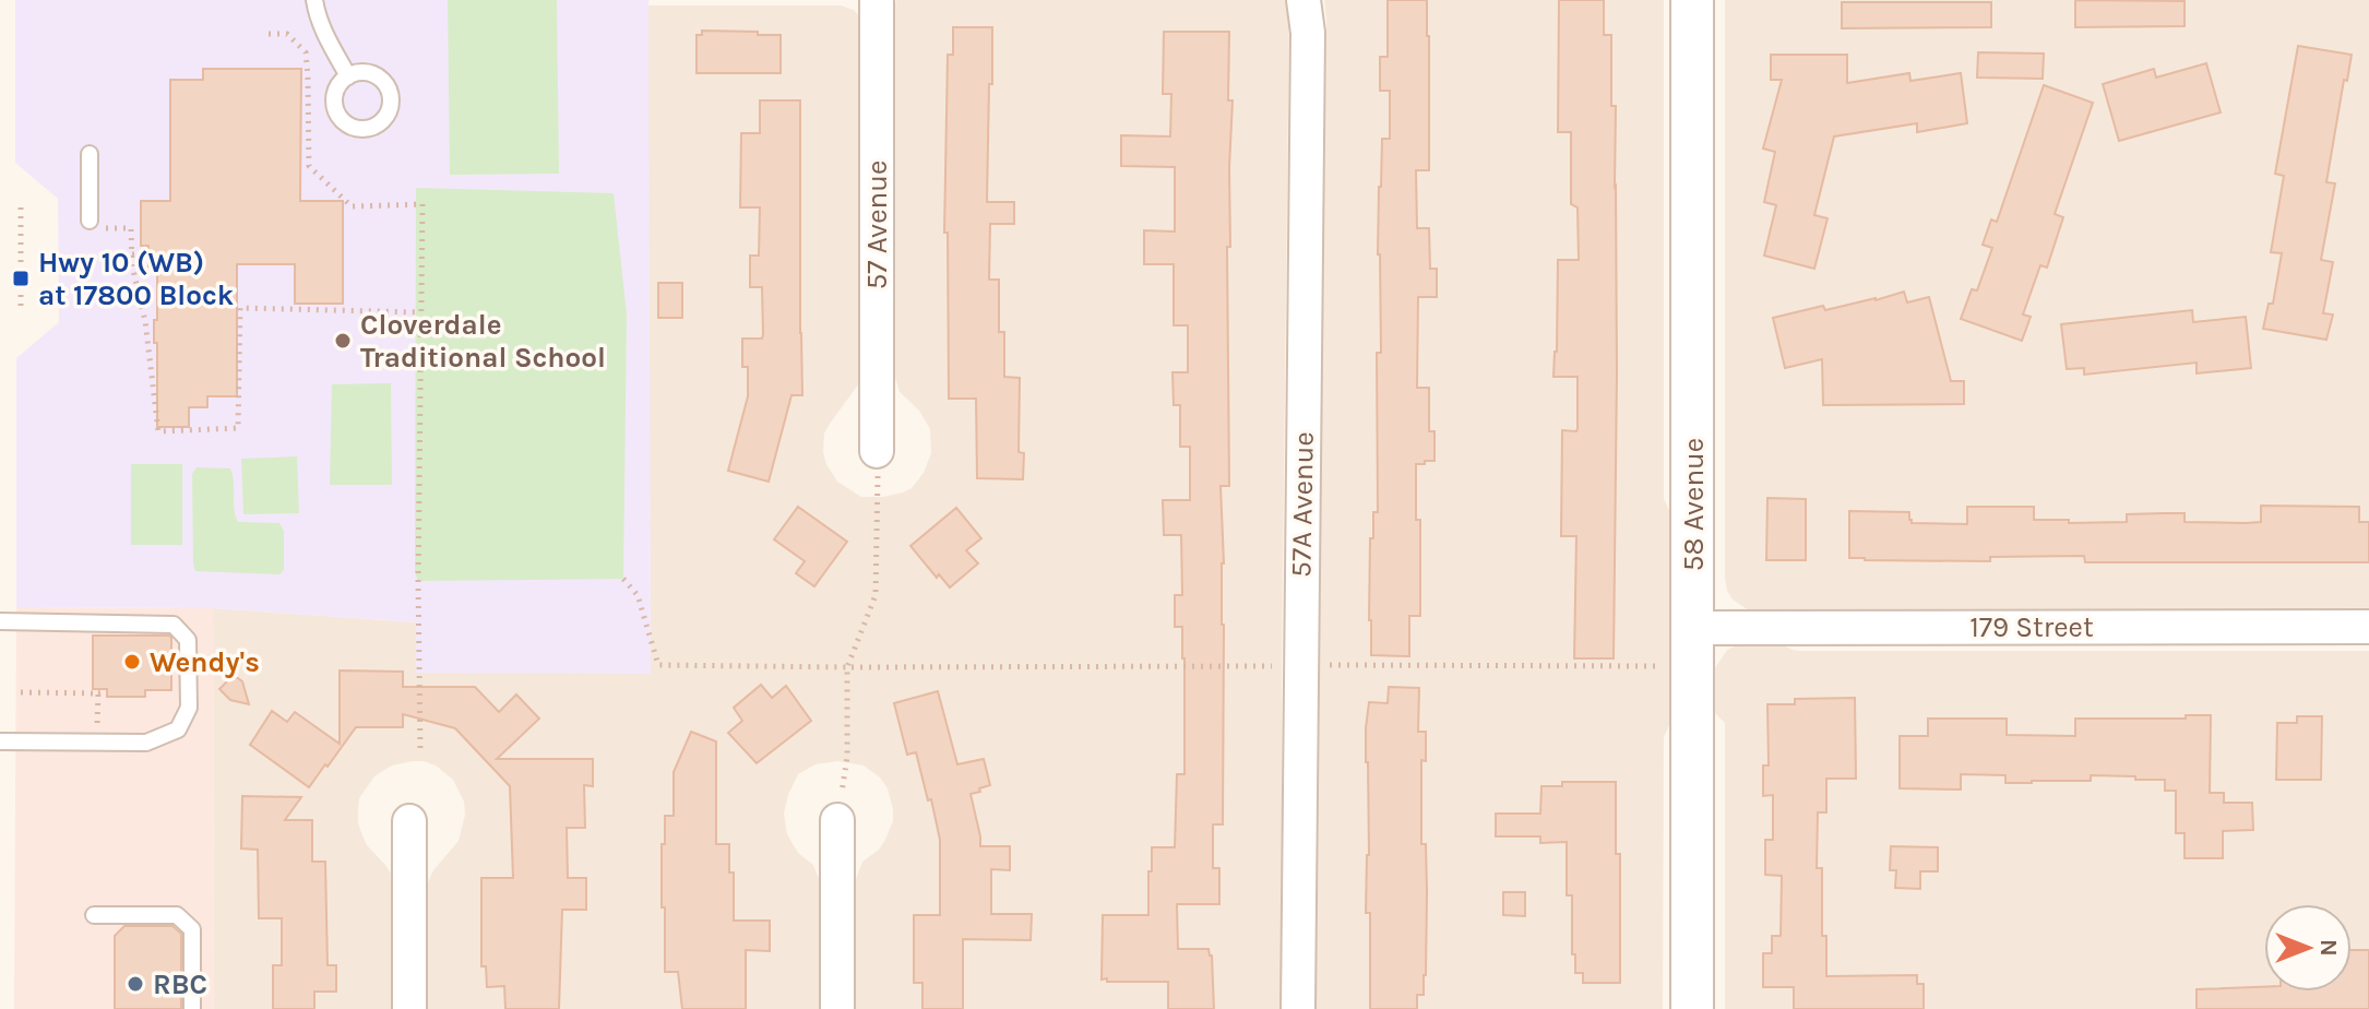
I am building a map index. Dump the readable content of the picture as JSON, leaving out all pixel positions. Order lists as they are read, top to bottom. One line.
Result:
{"streets":{"street":["57 Avenue","57A Avenue","58 Avenue","179 Street"]},"crossings":[["58 Avenue","179 Street"]],"places":{"transit":["Hwy 10 (WB) at 17800 Block"],"other":["Cloverdale Traditional School","Wendy's","RBC"]},"north":"right"}
